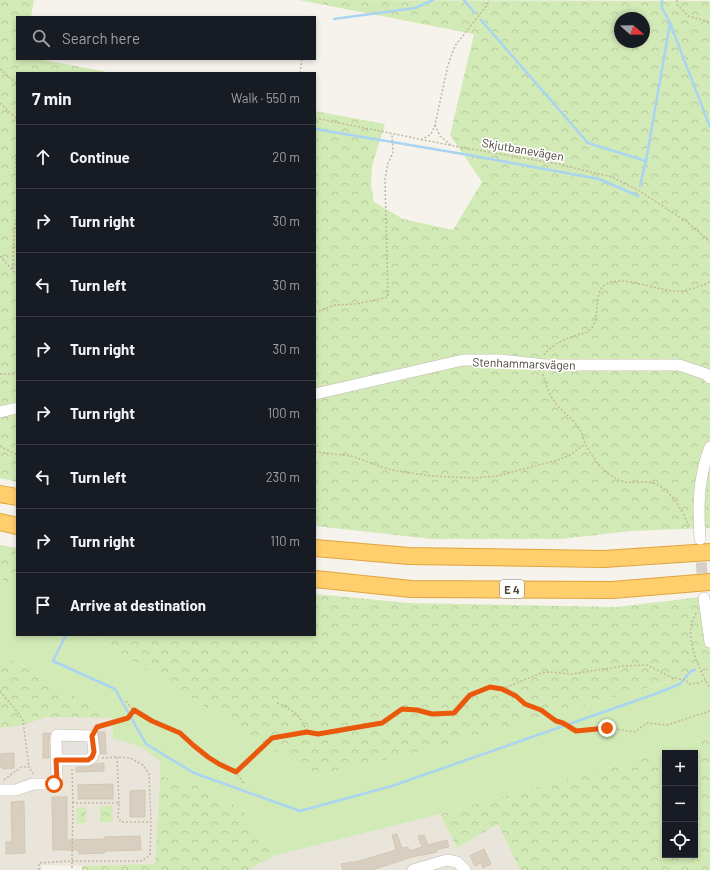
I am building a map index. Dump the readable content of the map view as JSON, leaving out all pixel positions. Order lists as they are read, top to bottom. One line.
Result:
{"streets":{"highway":["E 4"],"street":["Stenhammarsvägen"],"path":["Skjutbanevägen"]},"north":"right","page":{"search":"Search here","heading":["7 min","Walk · 550 m"],"list":[["Continue","20 m"],["Turn right","30 m"],["Turn left","30 m"],["Turn right","30 m"],["Turn right","100 m"],["Turn left","230 m"],["Turn right","110 m"],"Arrive at destination"],"map_buttons":["+","−"]}}
